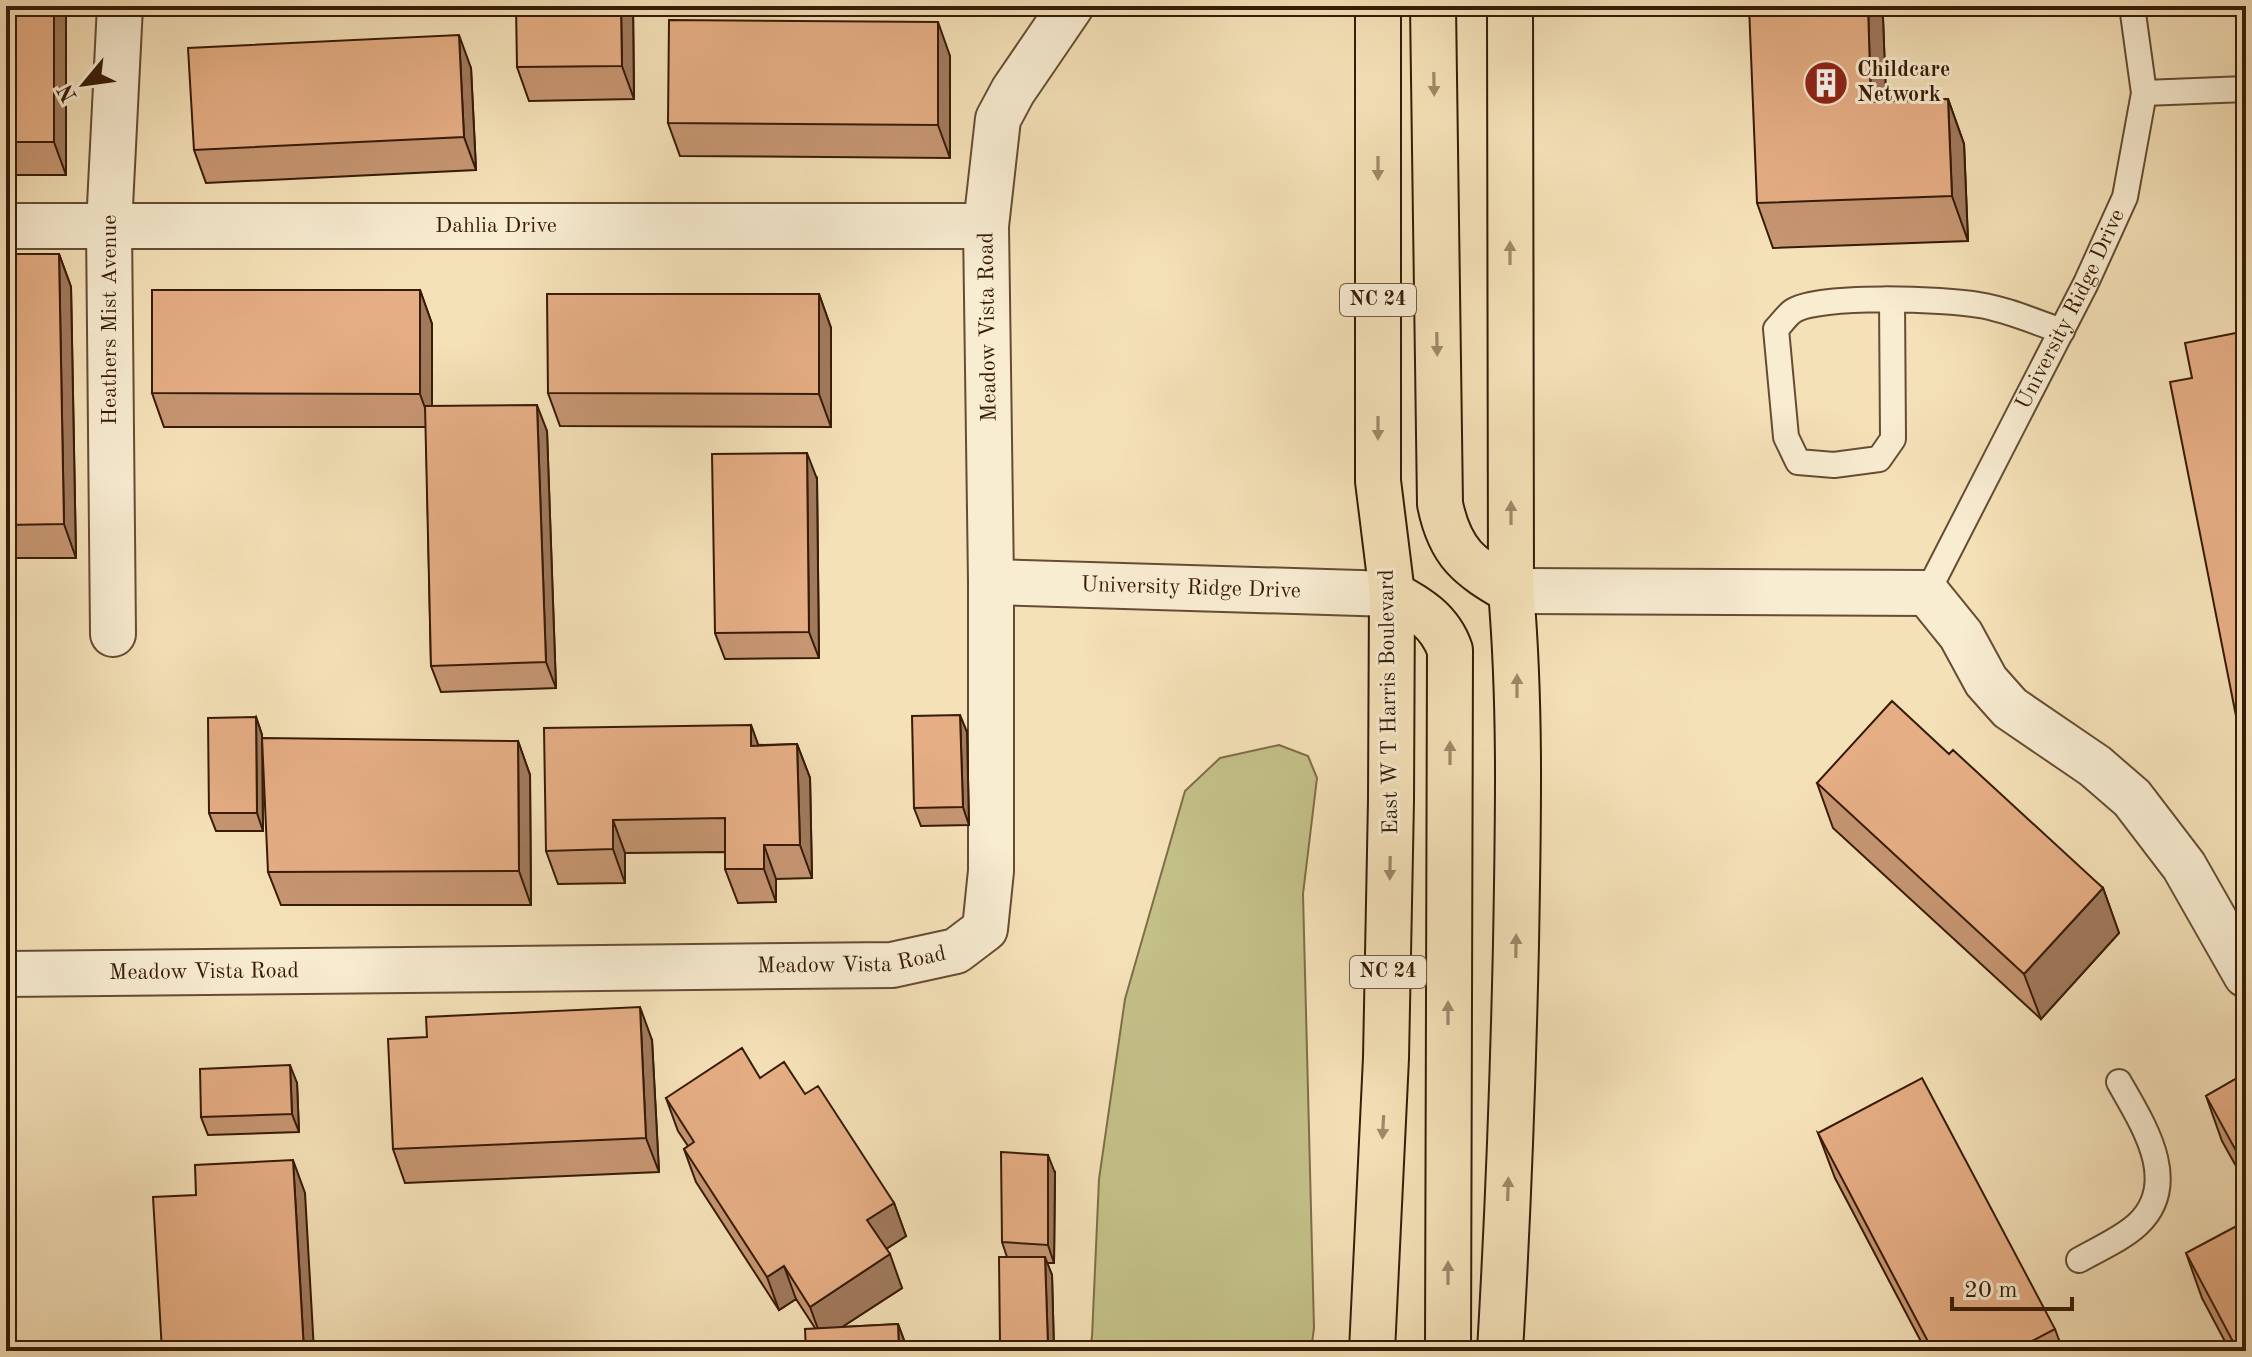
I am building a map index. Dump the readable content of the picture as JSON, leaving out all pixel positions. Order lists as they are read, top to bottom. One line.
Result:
{"streets":{"main road":["NC 24","East W T Harris Boulevard"],"street":["Dahlia Drive","University Ridge Drive","Heathers Mist Avenue","Meadow Vista Road"]},"crossings":[["Dahlia Drive","Heathers Mist Avenue"],["Dahlia Drive","Meadow Vista Road"],["University Ridge Drive","Meadow Vista Road"],["University Ridge Drive","East W T Harris Boulevard"]],"places":{"building":["Childcare Network"]},"scale_bar":"20 m","north":"bottom left"}
